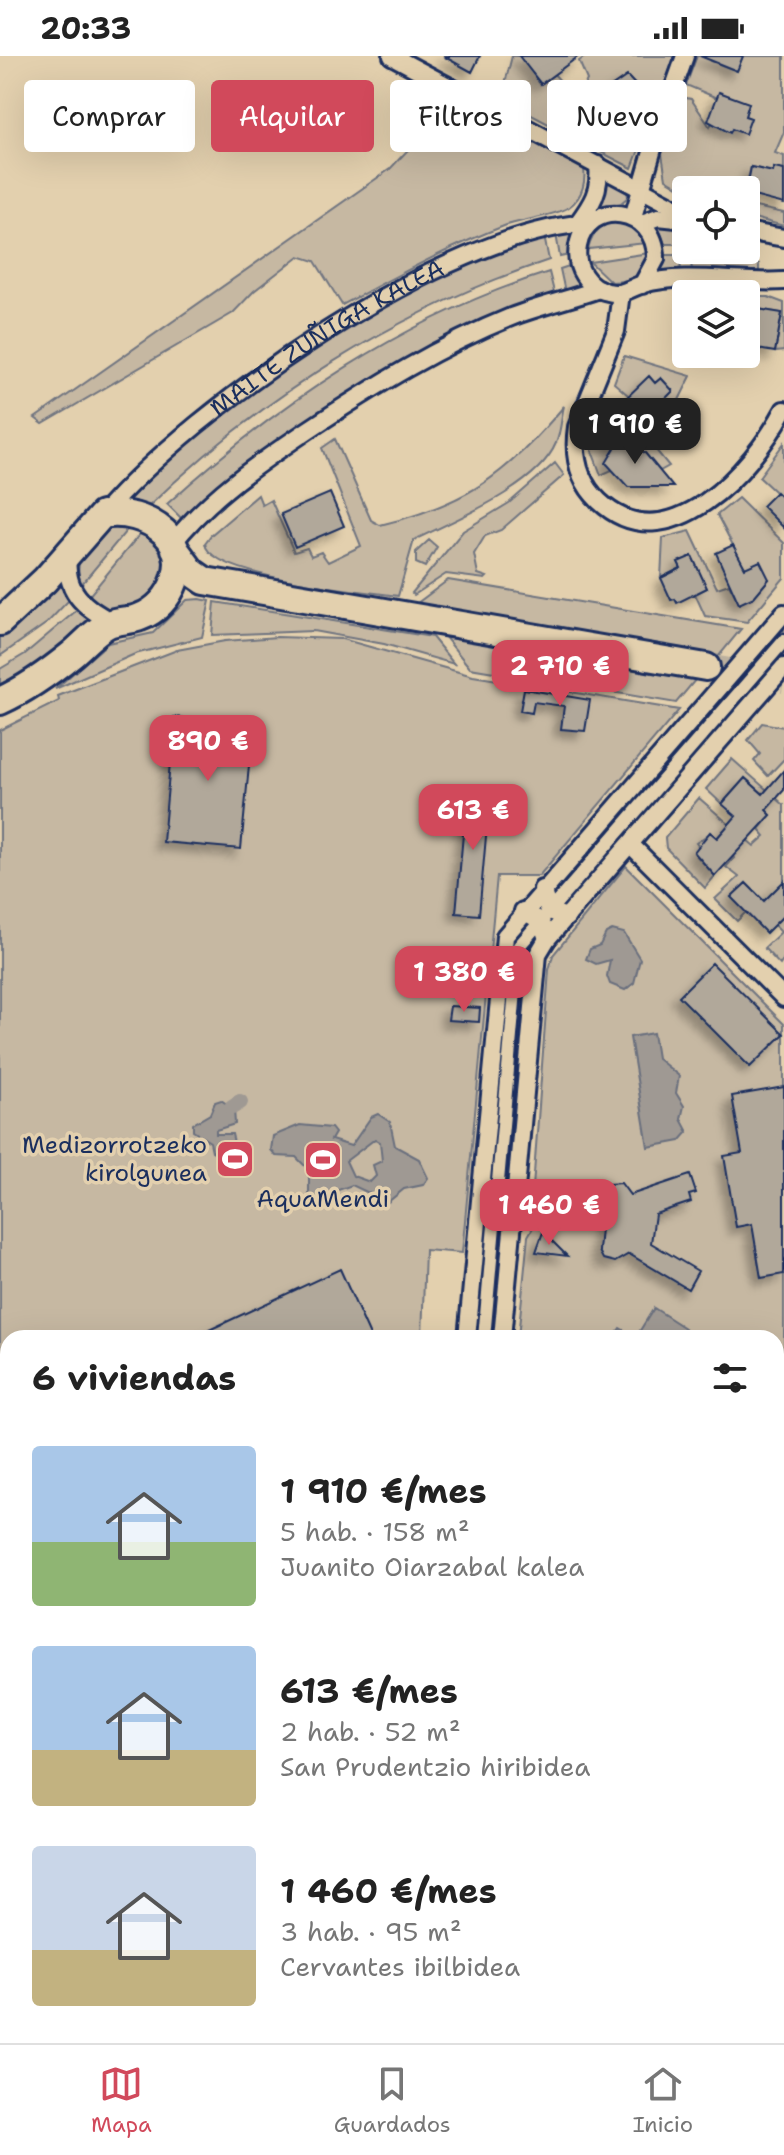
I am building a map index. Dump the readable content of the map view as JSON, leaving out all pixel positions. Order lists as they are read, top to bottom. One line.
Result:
{"streets":{"main road":["MAITE ZUÑIGA KALEA"]},"places":{"sports":["Medizorrotzeko kirolgunea","AquaMendi"]},"page":{"status":"20:33","chip":["Comprar","Alquilar","Filtros","Nuevo"],"price":["1 910 €","2 710 €","890 €","613 €","1 380 €","1 460 €"],"heading":"6 viviendas","list":[{"name":"1 910 €/mes","note":"5 hab. · 158 m² · Juanito Oiarzabal kalea"},{"name":"613 €/mes","note":"2 hab. · 52 m² · San Prudentzio hiribidea"},{"name":"1 460 €/mes","note":"3 hab. · 95 m² · Cervantes ibilbidea"}],"tabs":["Mapa","Guardados","Inicio"]}}
